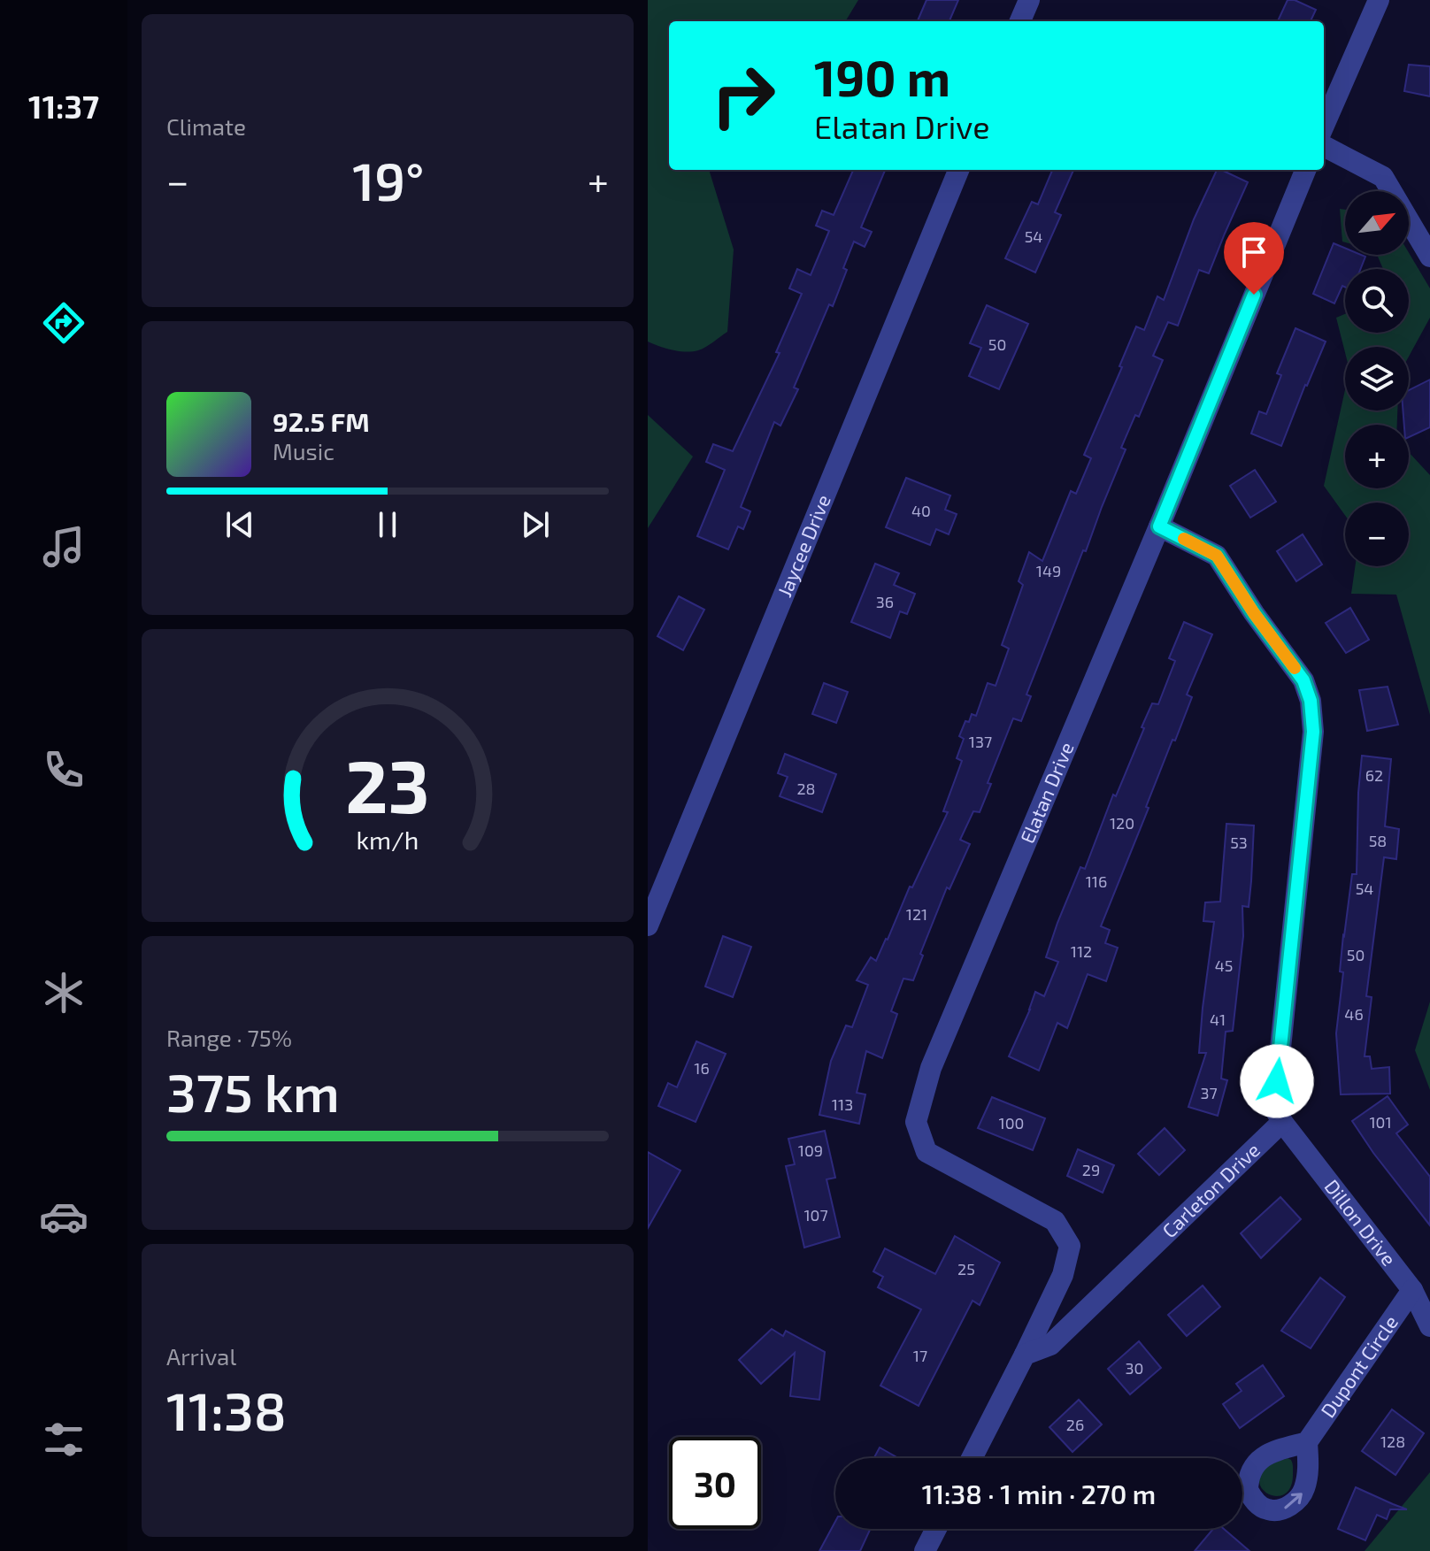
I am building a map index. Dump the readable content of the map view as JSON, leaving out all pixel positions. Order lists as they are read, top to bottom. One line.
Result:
{"streets":{"street":["Jaycee Drive","Elatan Drive","Carleton Drive","Dillon Drive","Dupont Circle"]},"crossings":[["Elatan Drive","Carleton Drive"],["Carleton Drive","Dillon Drive"],["Dillon Drive","Dupont Circle"]],"house_numbers":["54","50","40","149","36","137","62","28","120","58","53","116","54","121","112","50","45","46","41","16","37","113","101","100","109","29","107","25","17","30","26","128"],"north":"top right","page":{"tabs":"11:37","tile":["Climate",["Range · 75%","375 km"],["Arrival","11:38"]],"turn":["190 m","Elatan Drive"],"heat":["−","19°","+"],"map_buttons":["+","−"],"song":["92.5 FM","Music"],"limit":"30","trip":"11:38 · 1 min · 270 m","gauge":["23","km/h"]}}
